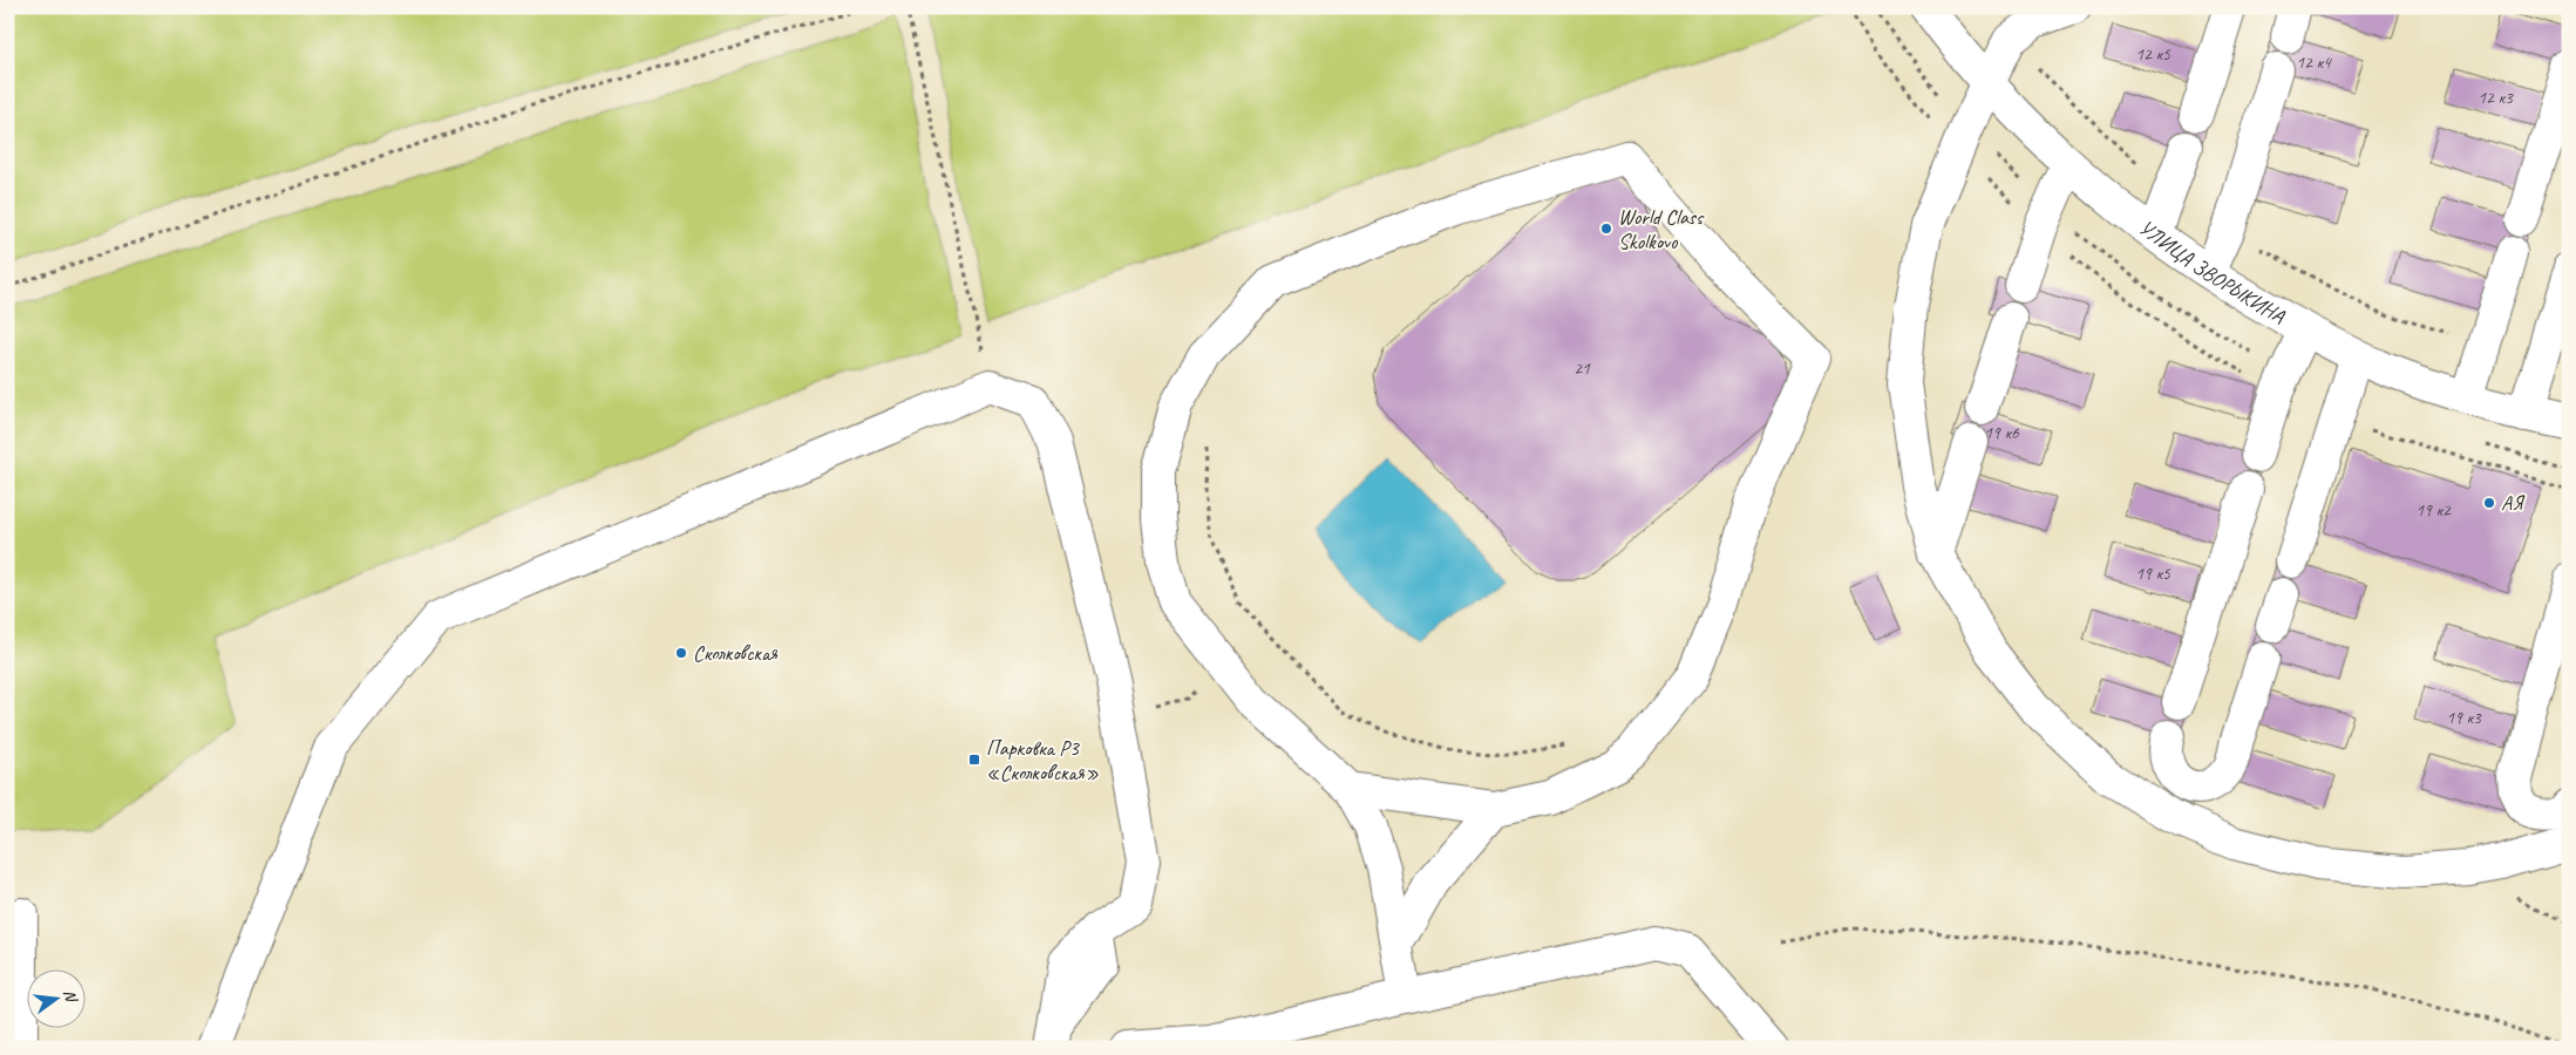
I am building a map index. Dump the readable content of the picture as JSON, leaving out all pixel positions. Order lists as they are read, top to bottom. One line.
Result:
{"streets":{"street":["УЛИЦА ЗВОРЫКИНА"]},"places":{"other":["World Class Skolkovo","АЯ","Сколковская"],"transit":["Парковка P3 «Сколковская»"]},"house_numbers":["12 к5","12 к4","12 к3","21","19 к6","19 к2","19 к5","19 к3"],"north":"right"}
